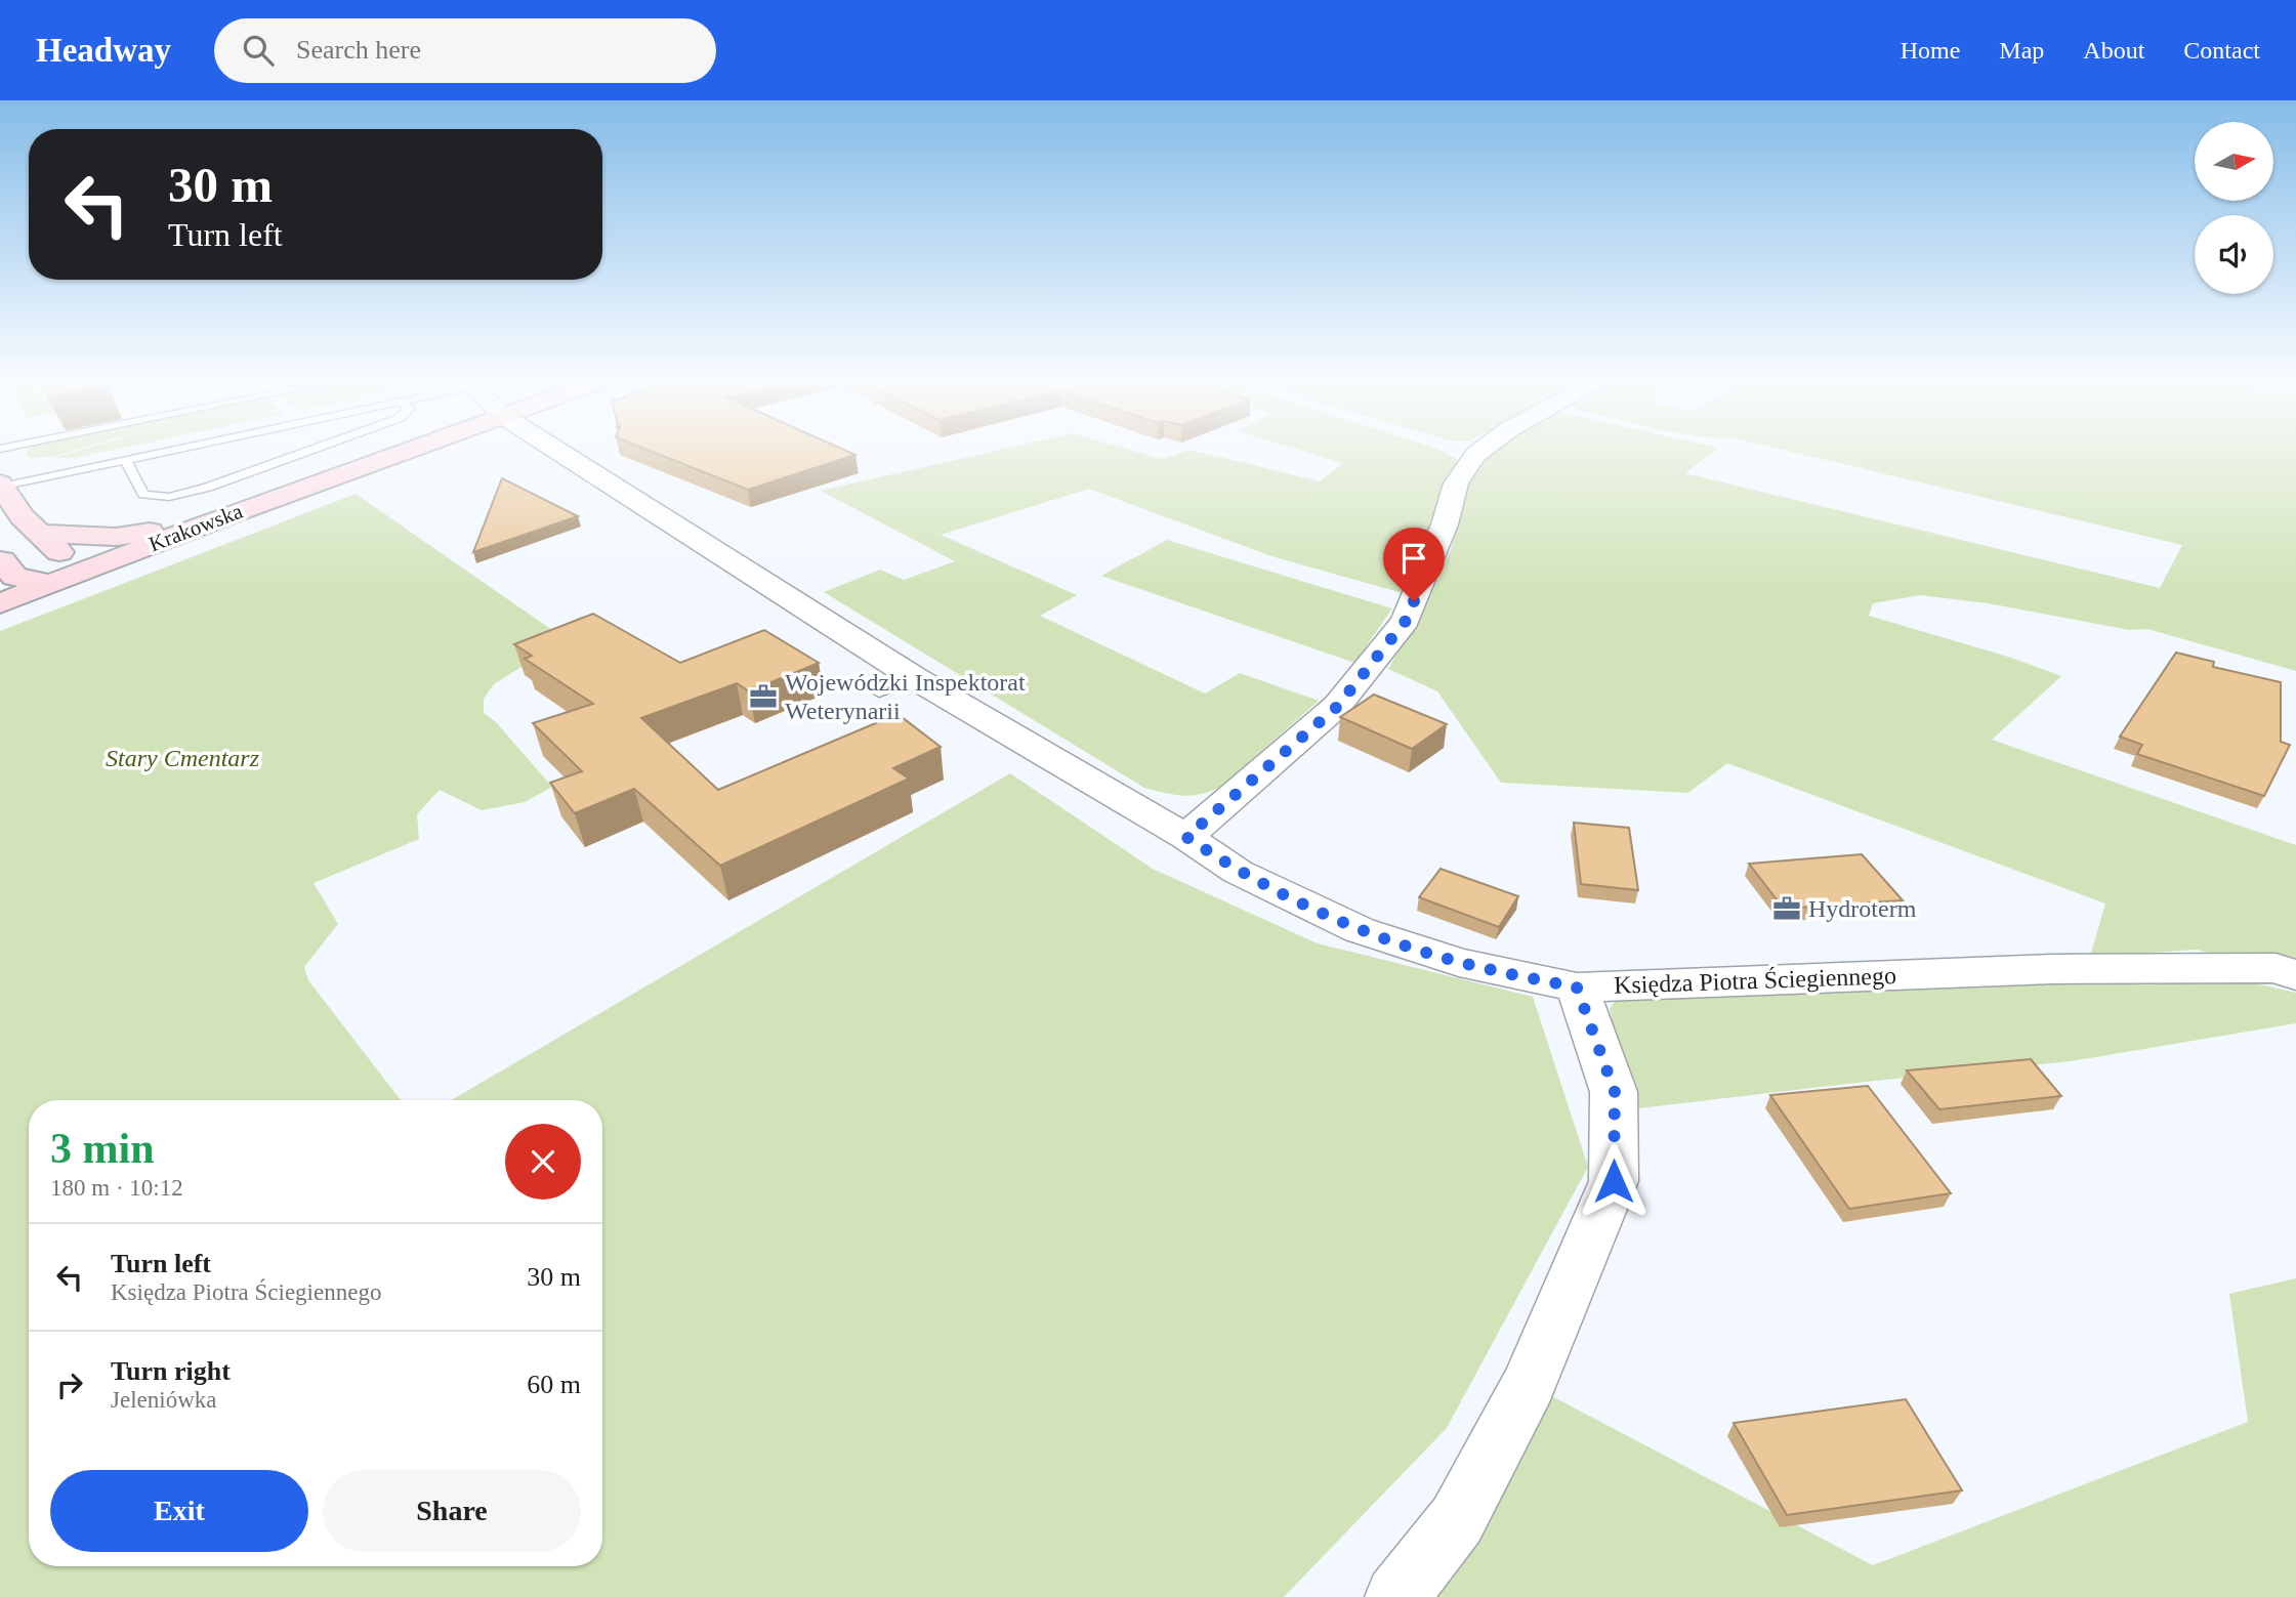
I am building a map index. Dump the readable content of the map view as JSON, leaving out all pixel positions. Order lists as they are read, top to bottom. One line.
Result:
{"streets":{"main road":["Krakowska"],"street":["Księdza Piotra Ściegiennego"]},"parks":["Stary Cmentarz"],"places":{"office":["Wojewódzki Inspektorat Weterynarii","Hydroterm"]},"north":"right","page":{"header":"Headway","search":"Search here","nav":["Home","Map","About","Contact"],"turn":["30 m","Turn left"],"heading":["3 min","180 m · 10:12"],"list":[{"name":"Turn left","note":"Księdza Piotra Ściegiennego","value":"30 m"},{"name":"Turn right","note":"Jeleniówka","value":"60 m"}],"buttons":["Exit","Share"]}}
